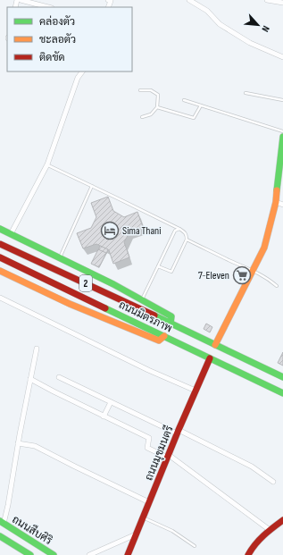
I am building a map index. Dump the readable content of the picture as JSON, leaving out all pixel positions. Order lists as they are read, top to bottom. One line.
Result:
{"streets":{"main road":["2","ถนนมิตรภาพ","ถนนมุขมนตรี","ถนนสืบศิริ"]},"crossings":[["ถนนมิตรภาพ","ถนนมุขมนตรี"]],"places":{"hotel":["Sima Thani"],"supermarket":["7-Eleven"]},"legend":["คล่องตัว","ชะลอตัว","ติดขัด"],"north":"bottom right"}
